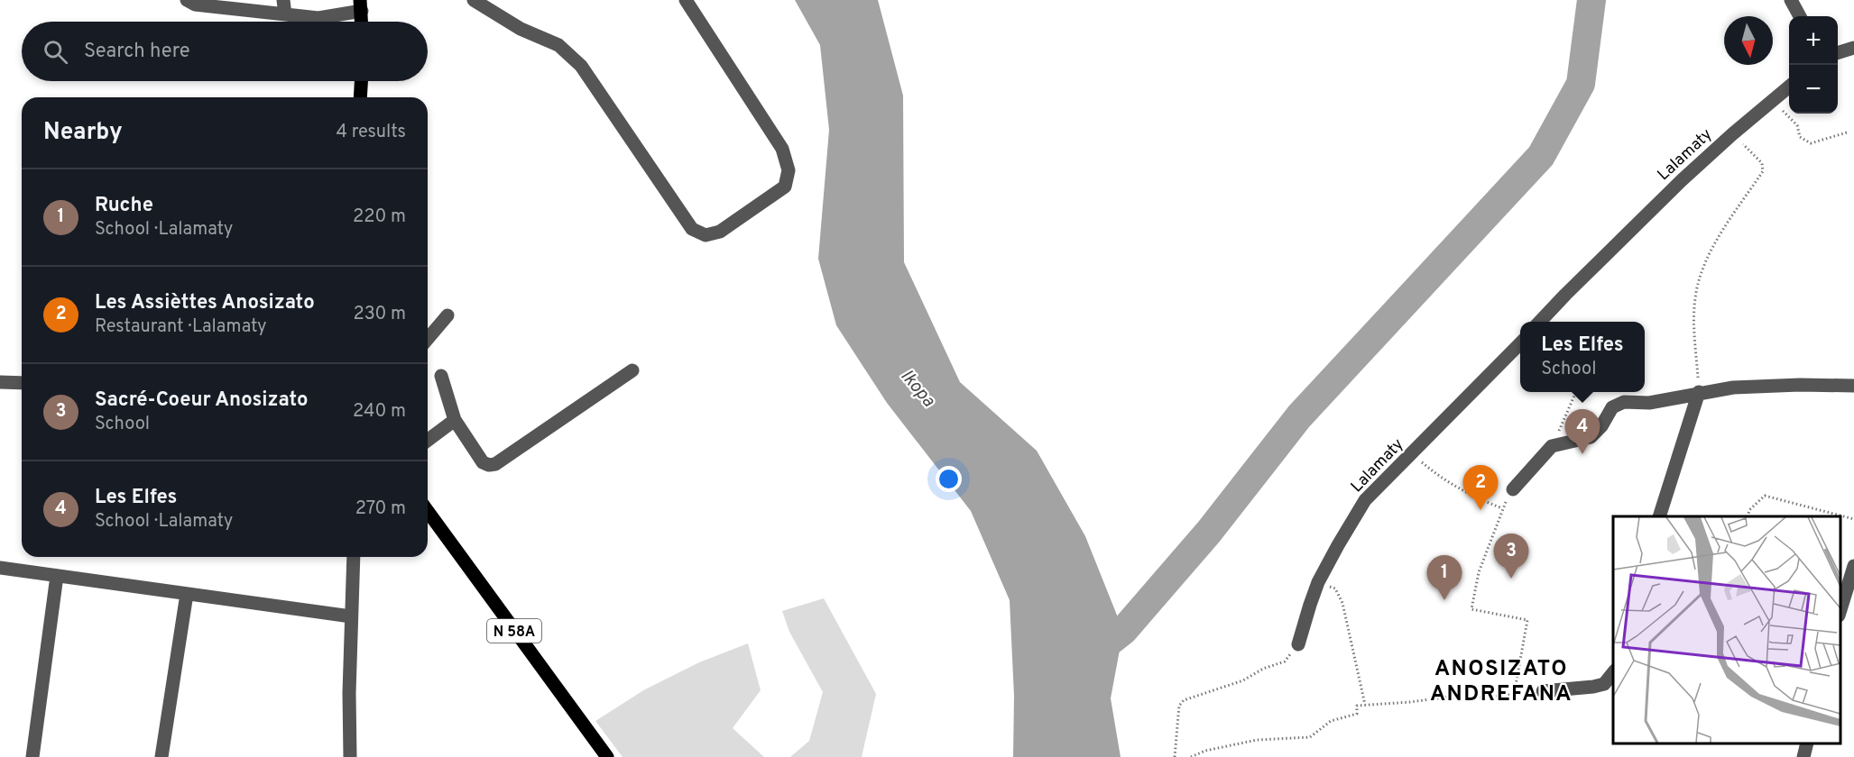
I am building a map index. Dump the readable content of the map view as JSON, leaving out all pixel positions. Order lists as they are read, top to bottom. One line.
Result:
{"streets":{"main road":["N 58A"],"street":["Lalamaty"]},"districts":["ANOSIZATO ANDREFANA"],"water":["Ikopa"],"north":"bottom","page":{"map_buttons":["+","−"],"search":"Search here","heading":["Nearby","4 results"],"list":[{"mark":"1","name":"Ruche","note":"School · Lalamaty","value":"220 m"},{"mark":"2","name":"Les Assièttes Anosizato","note":"Restaurant · Lalamaty","value":"230 m"},{"mark":"3","name":"Sacré-Coeur Anosizato","note":"School","value":"240 m"},{"mark":"4","name":"Les Elfes","note":"School · Lalamaty","value":"270 m"}],"popup":["Les Elfes","School"],"pins":["4","2","3","1"]}}
